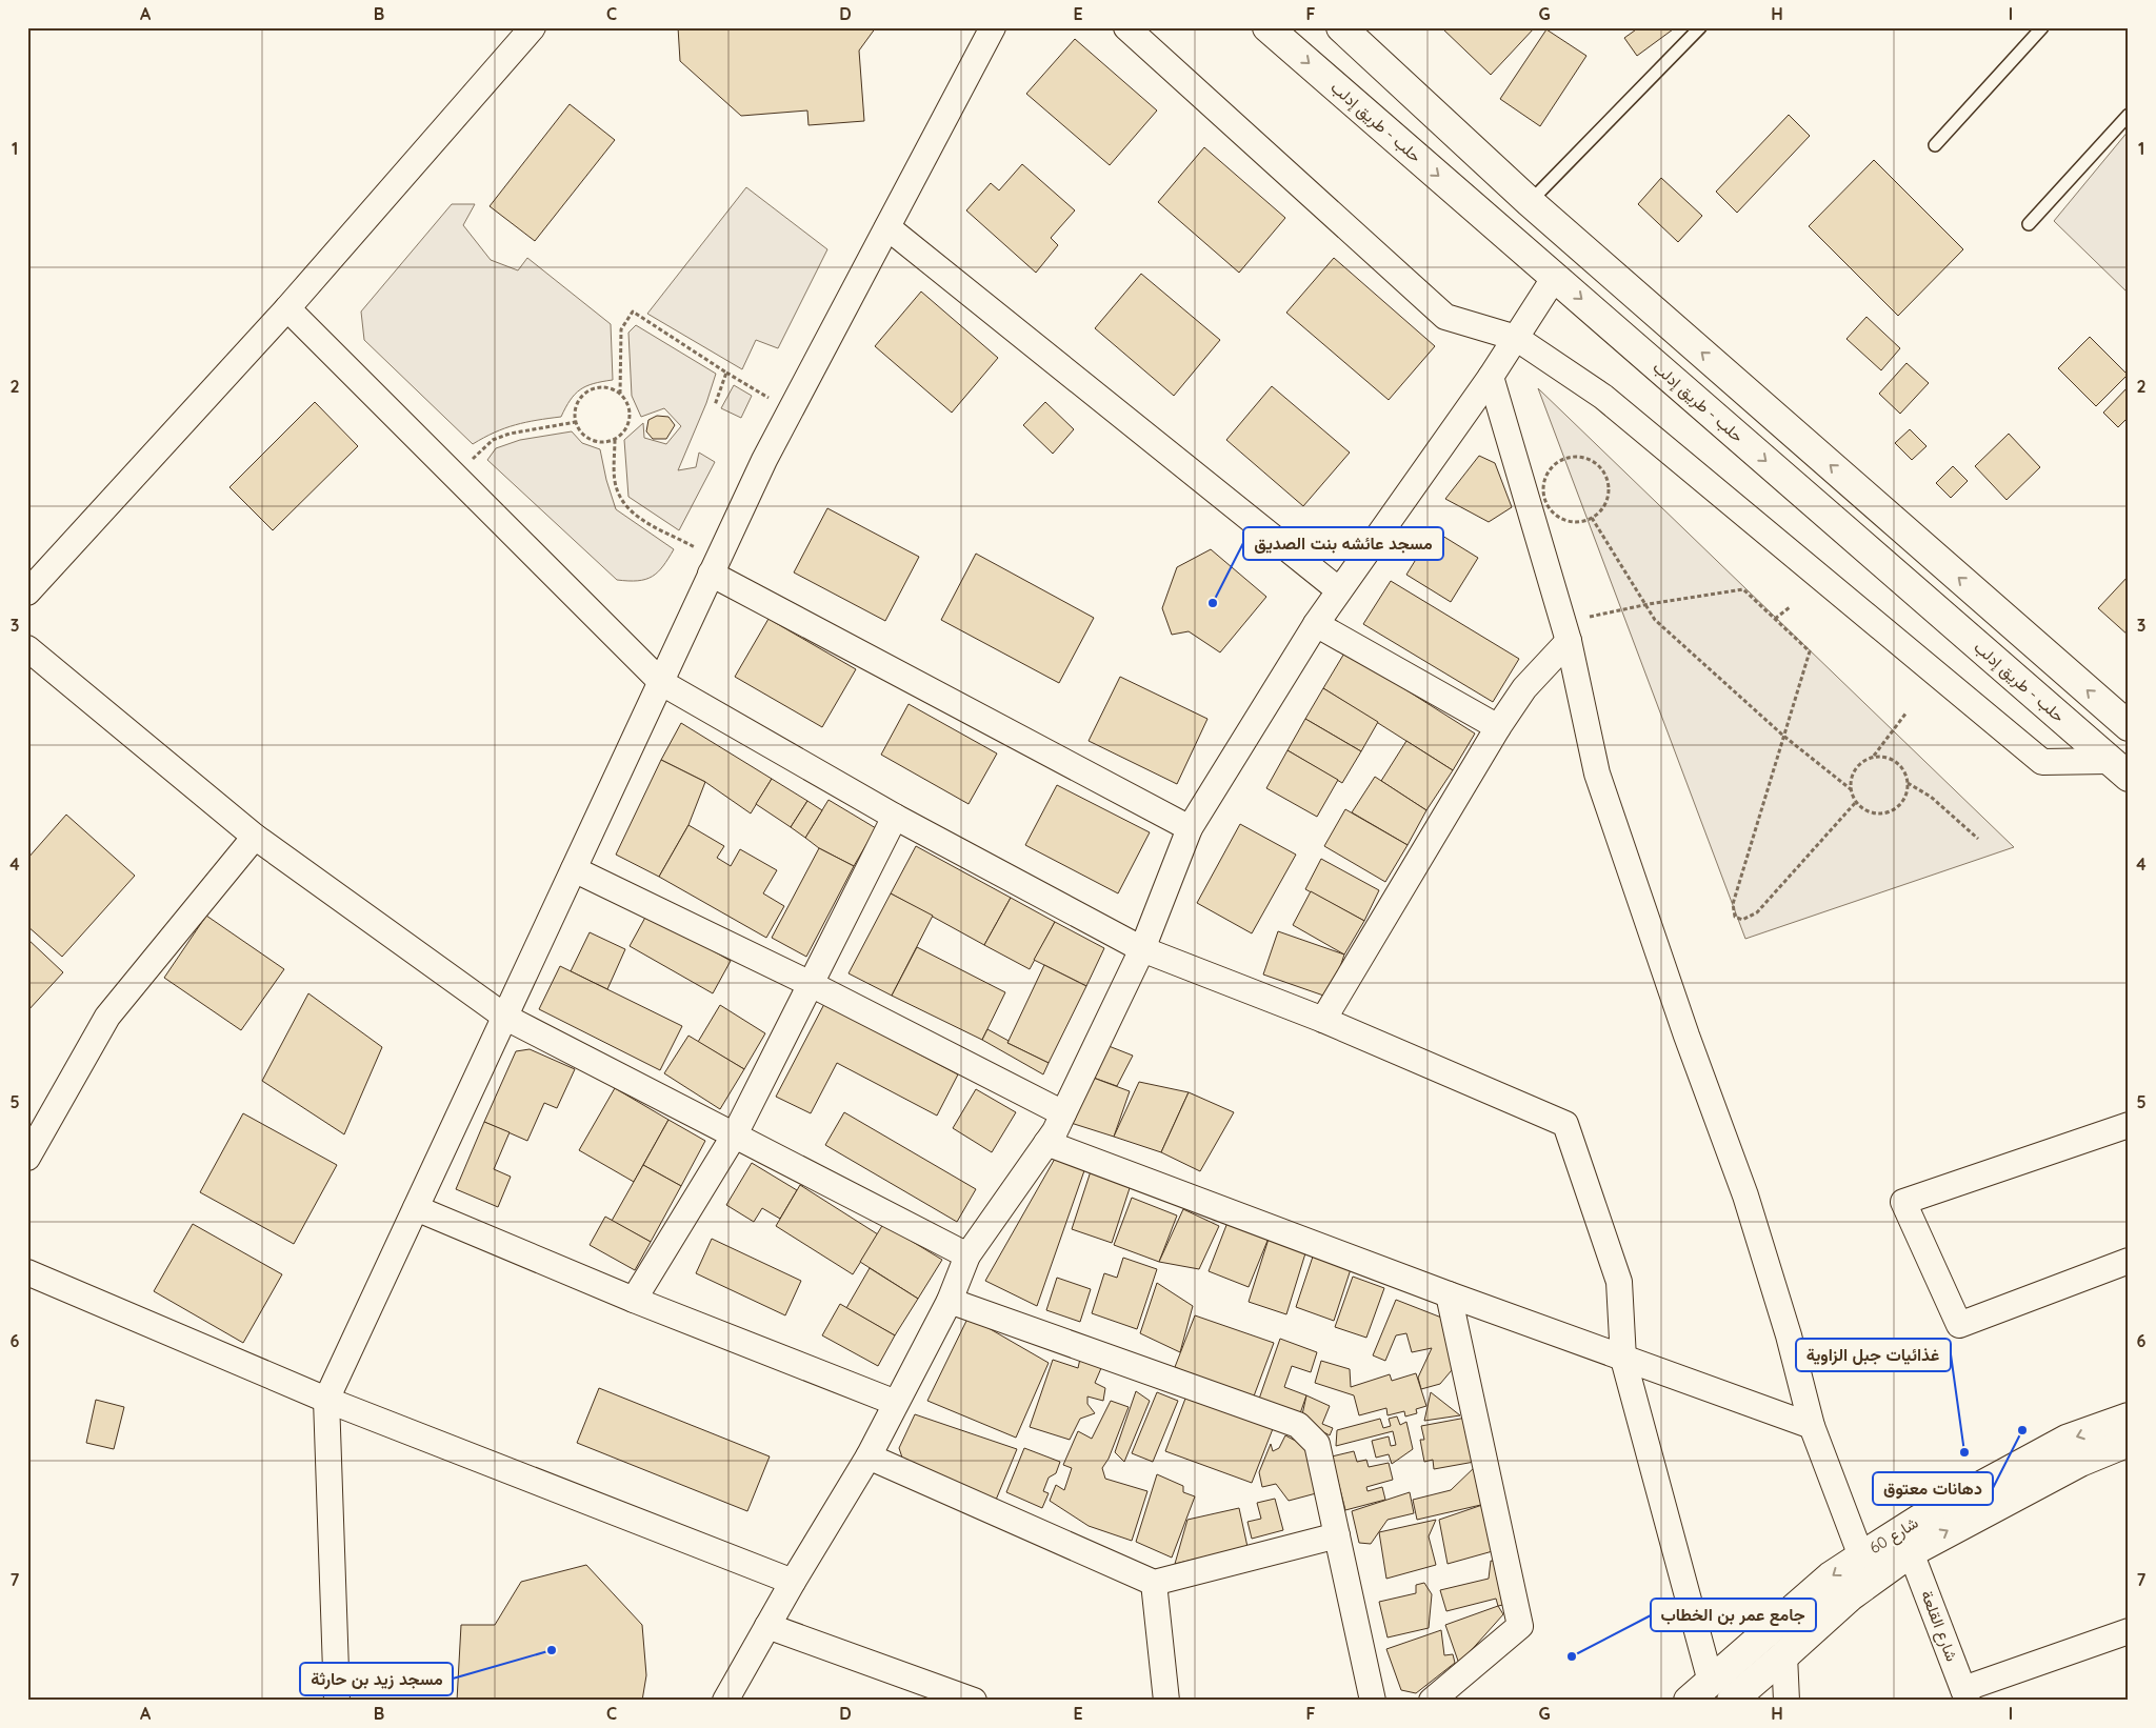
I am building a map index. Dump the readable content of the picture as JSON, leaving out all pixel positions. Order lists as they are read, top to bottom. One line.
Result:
{"streets":{"main road":["حلب - طريق إدلب","شارع 60"],"street":["شارع القلعة"]},"crossings":[["شارع 60","شارع القلعة"]],"places":["مسجد عائشه بنت الصديق","دهانات معتوق","غذائيات جبل الزاوية","مسجد زيد بن حارثة","جامع عمر بن الخطاب"],"grid":{"columns":["A","B","C","D","E","F","G","H","I"],"rows":["1","2","3","4","5","6","7"]}}
